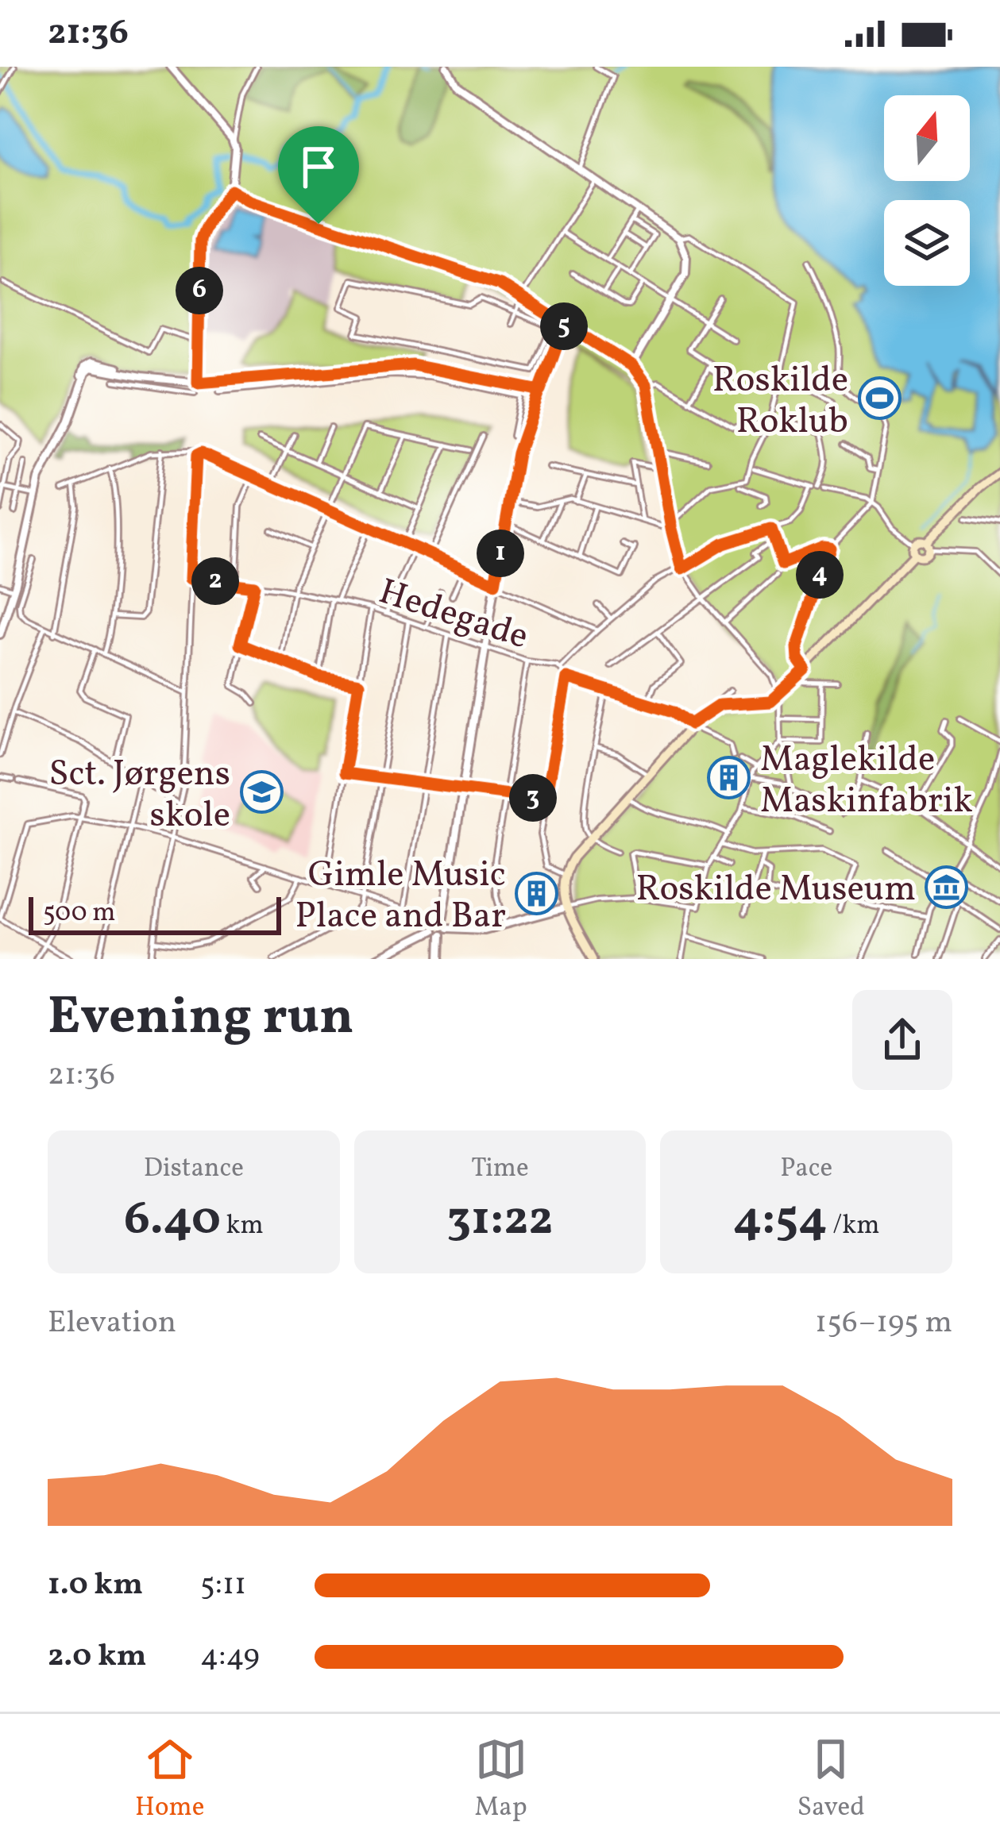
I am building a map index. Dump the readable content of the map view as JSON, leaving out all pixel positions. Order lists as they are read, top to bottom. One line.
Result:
{"streets":{"street":["Hedegade"]},"places":{"sports":["Roskilde Roklub"],"building":["Maglekilde Maskinfabrik","Gimle Music Place and Bar"],"school or university":["Sct. Jørgens skole"],"museum":["Roskilde Museum"]},"scale_bar":"500 m","north":"top","page":{"status":"21:36","pins":["6","5","1","4","2","3"],"scale":"500 m","heading":["Evening run","21:36"],"stats":[["Distance","6.40 km"],["Time","31:22"],["Pace","4:54 /km"]],"chart":["Elevation","156–195 m"],"list":[{"name":"1.0 km","note":"5:11"},{"name":"2.0 km","note":"4:49"}],"tabs":["Home","Map","Saved"]}}
